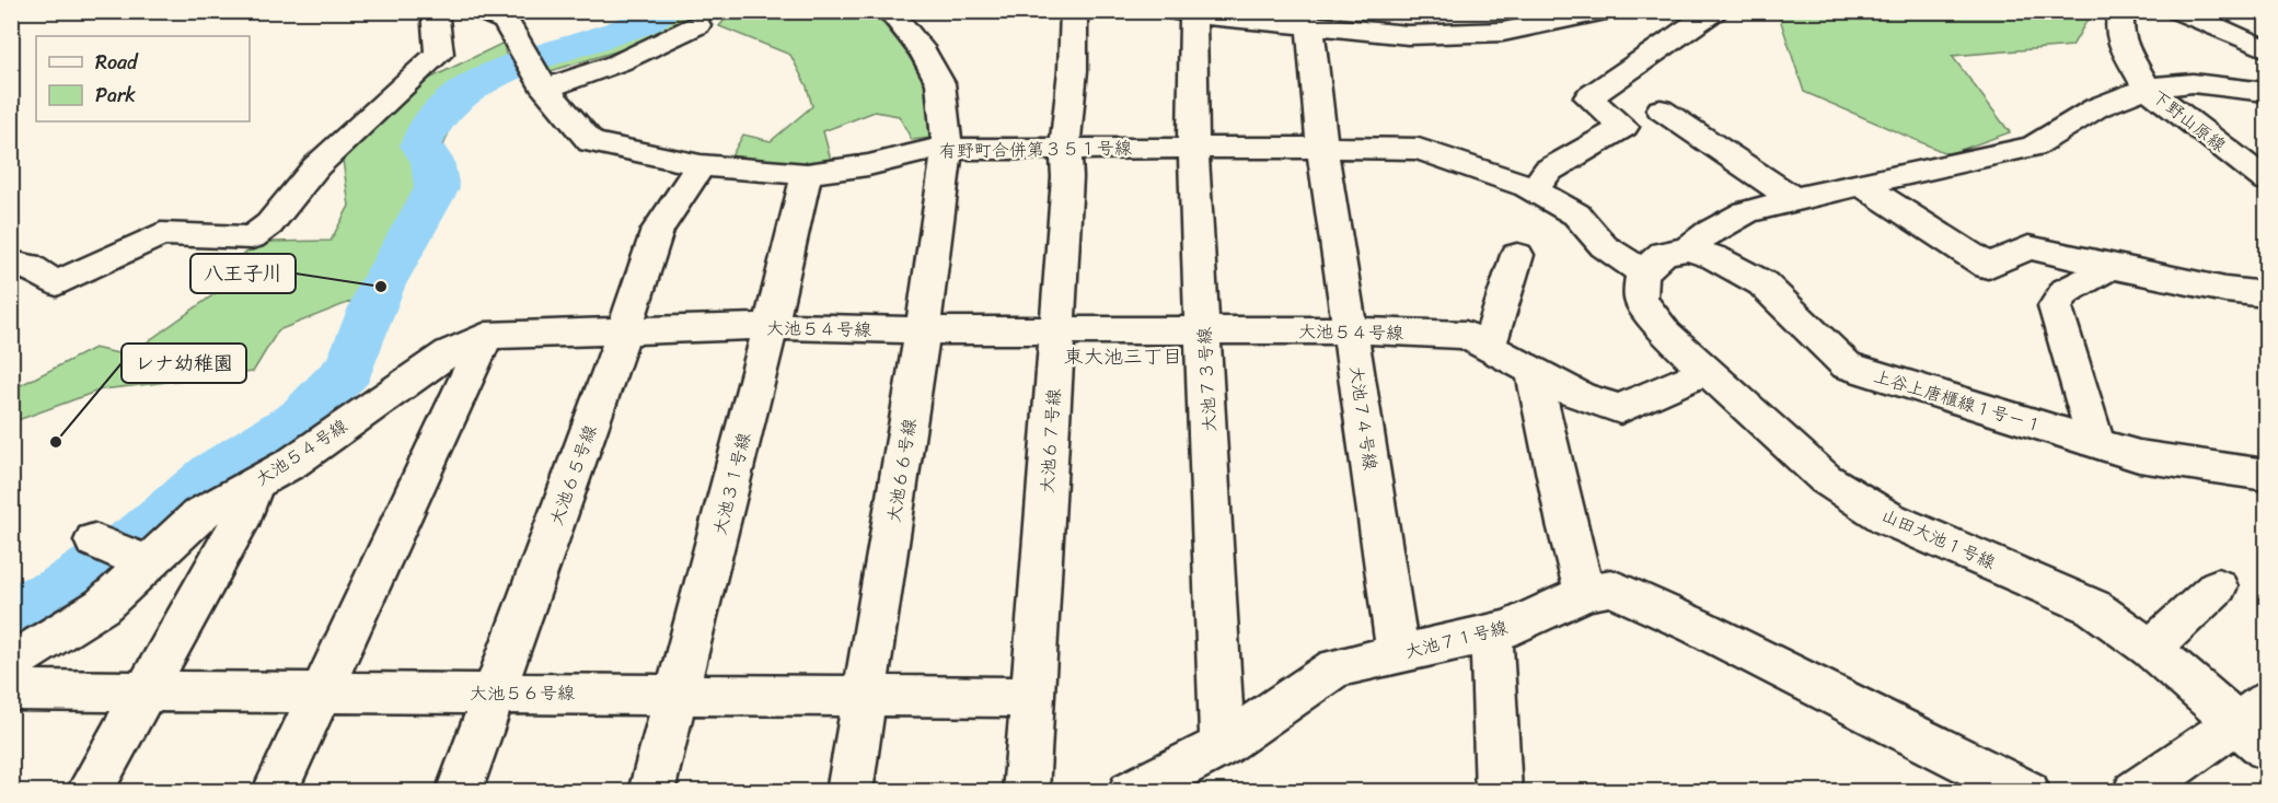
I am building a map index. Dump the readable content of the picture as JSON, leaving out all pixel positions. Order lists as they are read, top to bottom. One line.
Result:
{"streets":{"street":["下野山原線","有野町合併第３５１号線","大池５４号線","大池７３号線","上谷上唐櫃線１号ー１","大池７４号線","大池６７号線","大池６６号線","大池６５号線","大池３１号線","山田大池１号線","大池７１号線","大池５６号線"]},"crossings":[["有野町合併第３５１号線","大池７３号線"],["有野町合併第３５１号線","大池７４号線"],["有野町合併第３５１号線","大池６７号線"],["有野町合併第３５１号線","大池６６号線"],["有野町合併第３５１号線","大池６５号線"],["有野町合併第３５１号線","大池３１号線"],["大池５４号線","大池７３号線"],["大池５４号線","大池７４号線"],["大池５４号線","大池６７号線"],["大池５４号線","大池６６号線"],["大池５４号線","大池６５号線"],["大池５４号線","大池３１号線"],["大池５４号線","山田大池１号線"],["大池７３号線","大池７１号線"],["大池７４号線","大池７１号線"],["大池６７号線","大池５６号線"],["大池６６号線","大池５６号線"],["大池６５号線","大池５６号線"],["大池３１号線","大池５６号線"]],"districts":["東大池三丁目"],"places":["八王子川","レナ幼稚園"],"legend":["Road","Park"]}
